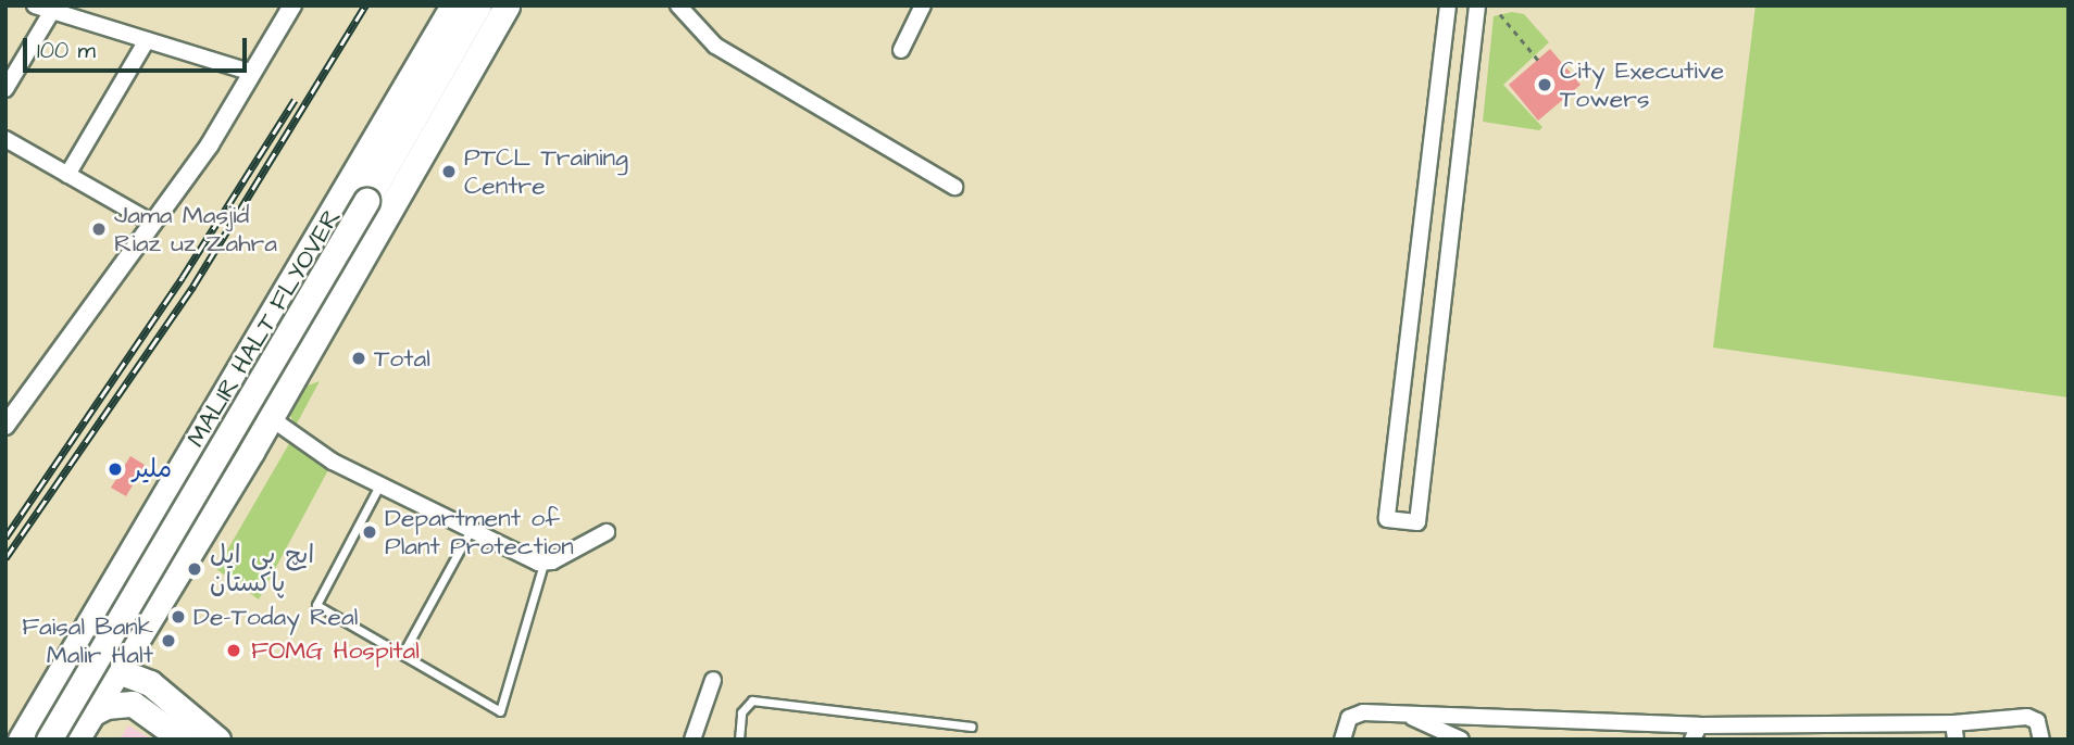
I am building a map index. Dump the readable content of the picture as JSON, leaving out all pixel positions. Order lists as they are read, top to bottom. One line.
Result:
{"streets":{"highway":["MALIR HALT FLYOVER"]},"places":["City Executive Towers","PTCL Training Centre","Jama Masjid Riaz uz Zahra","Total","ملیر","Department of Plant Protection","ایچ بی ایل پاکستان","De-Today Real","Faisal Bank Malir Halt","FOMG Hospital"],"scale_bar":"100 m"}
